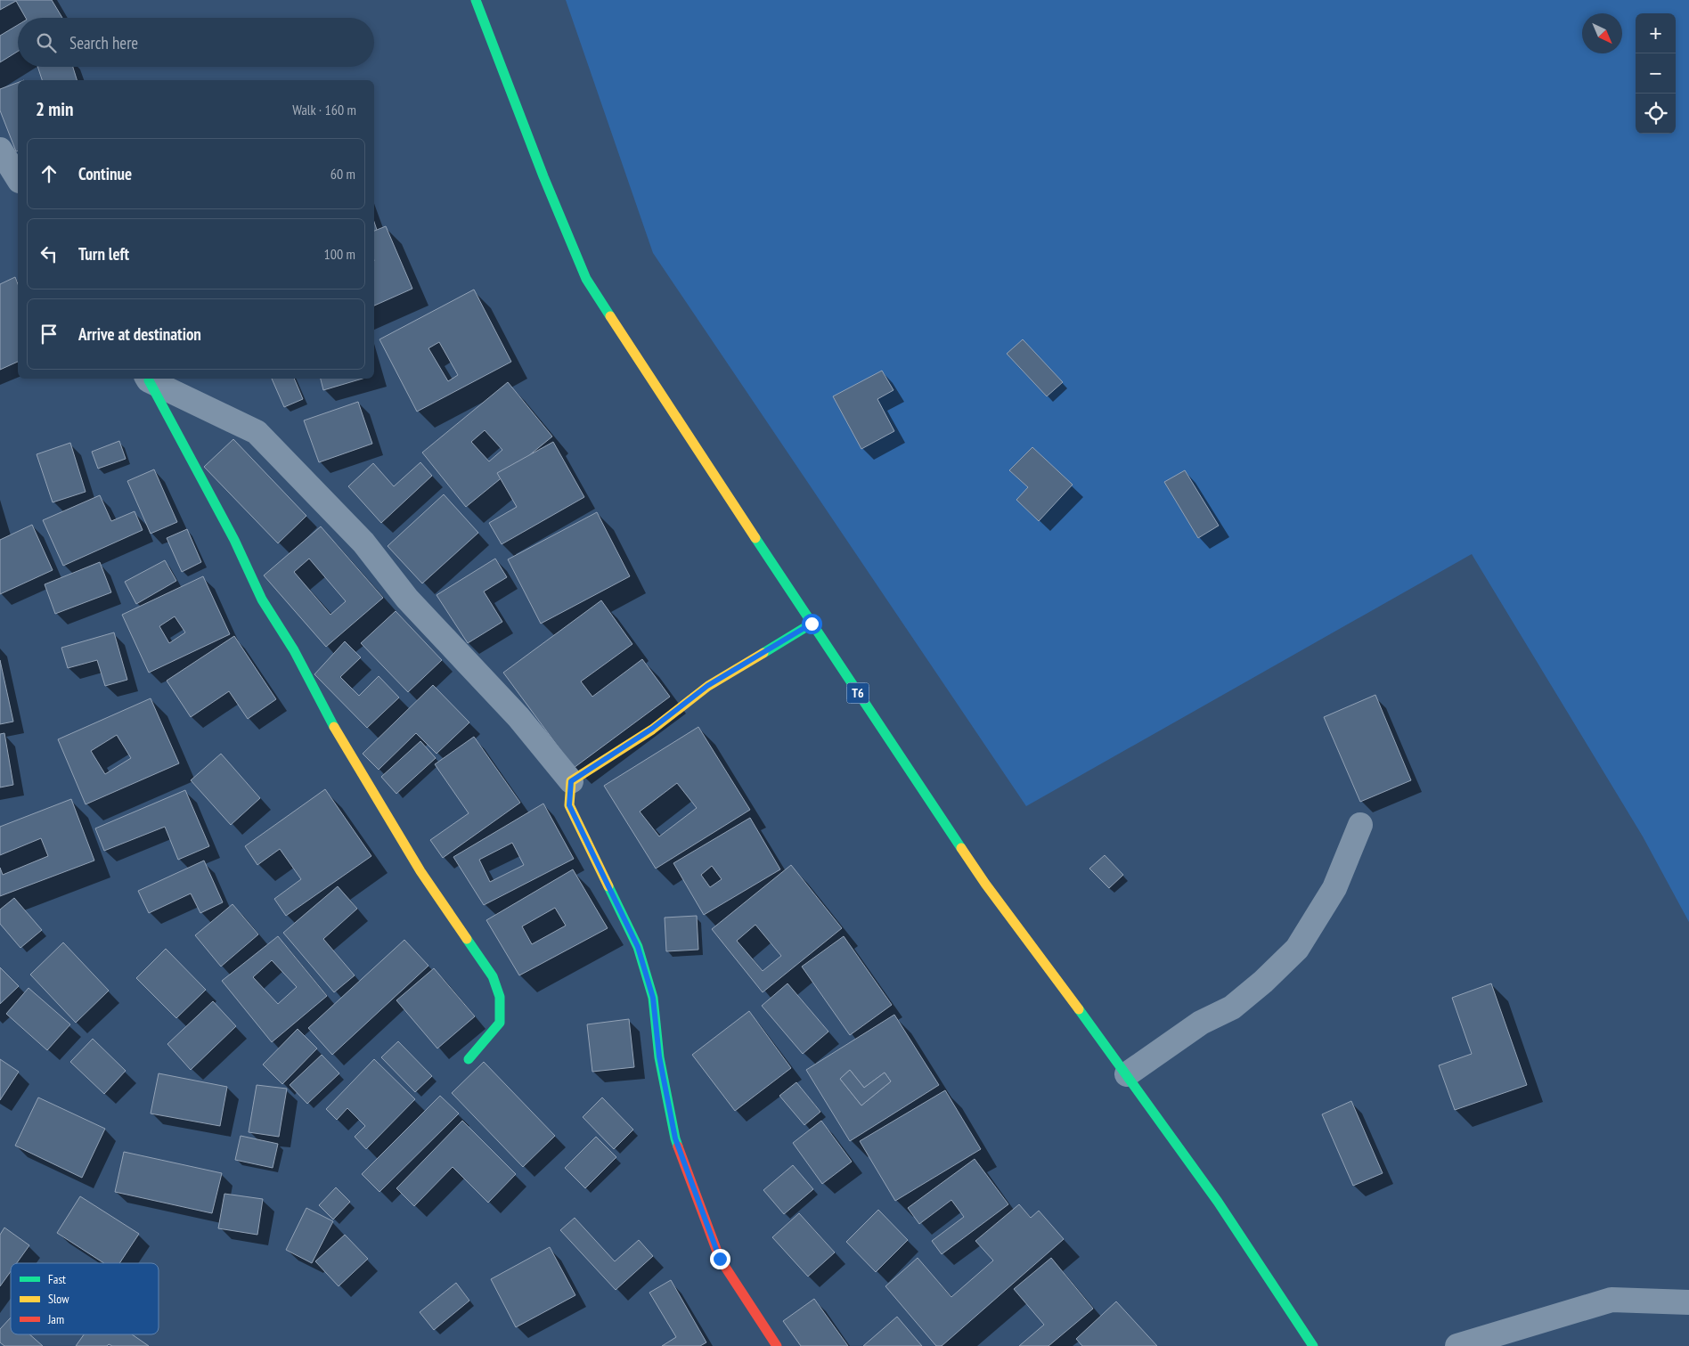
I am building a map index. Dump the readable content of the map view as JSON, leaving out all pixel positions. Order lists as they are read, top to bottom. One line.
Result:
{"streets":{"main road":["T6"]},"legend":["Fast","Slow","Jam"],"north":"bottom right","page":{"map_buttons":["+","−"],"search":"Search here","heading":["2 min","Walk · 160 m"],"list":[["Continue","60 m"],["Turn left","100 m"],"Arrive at destination"]}}
